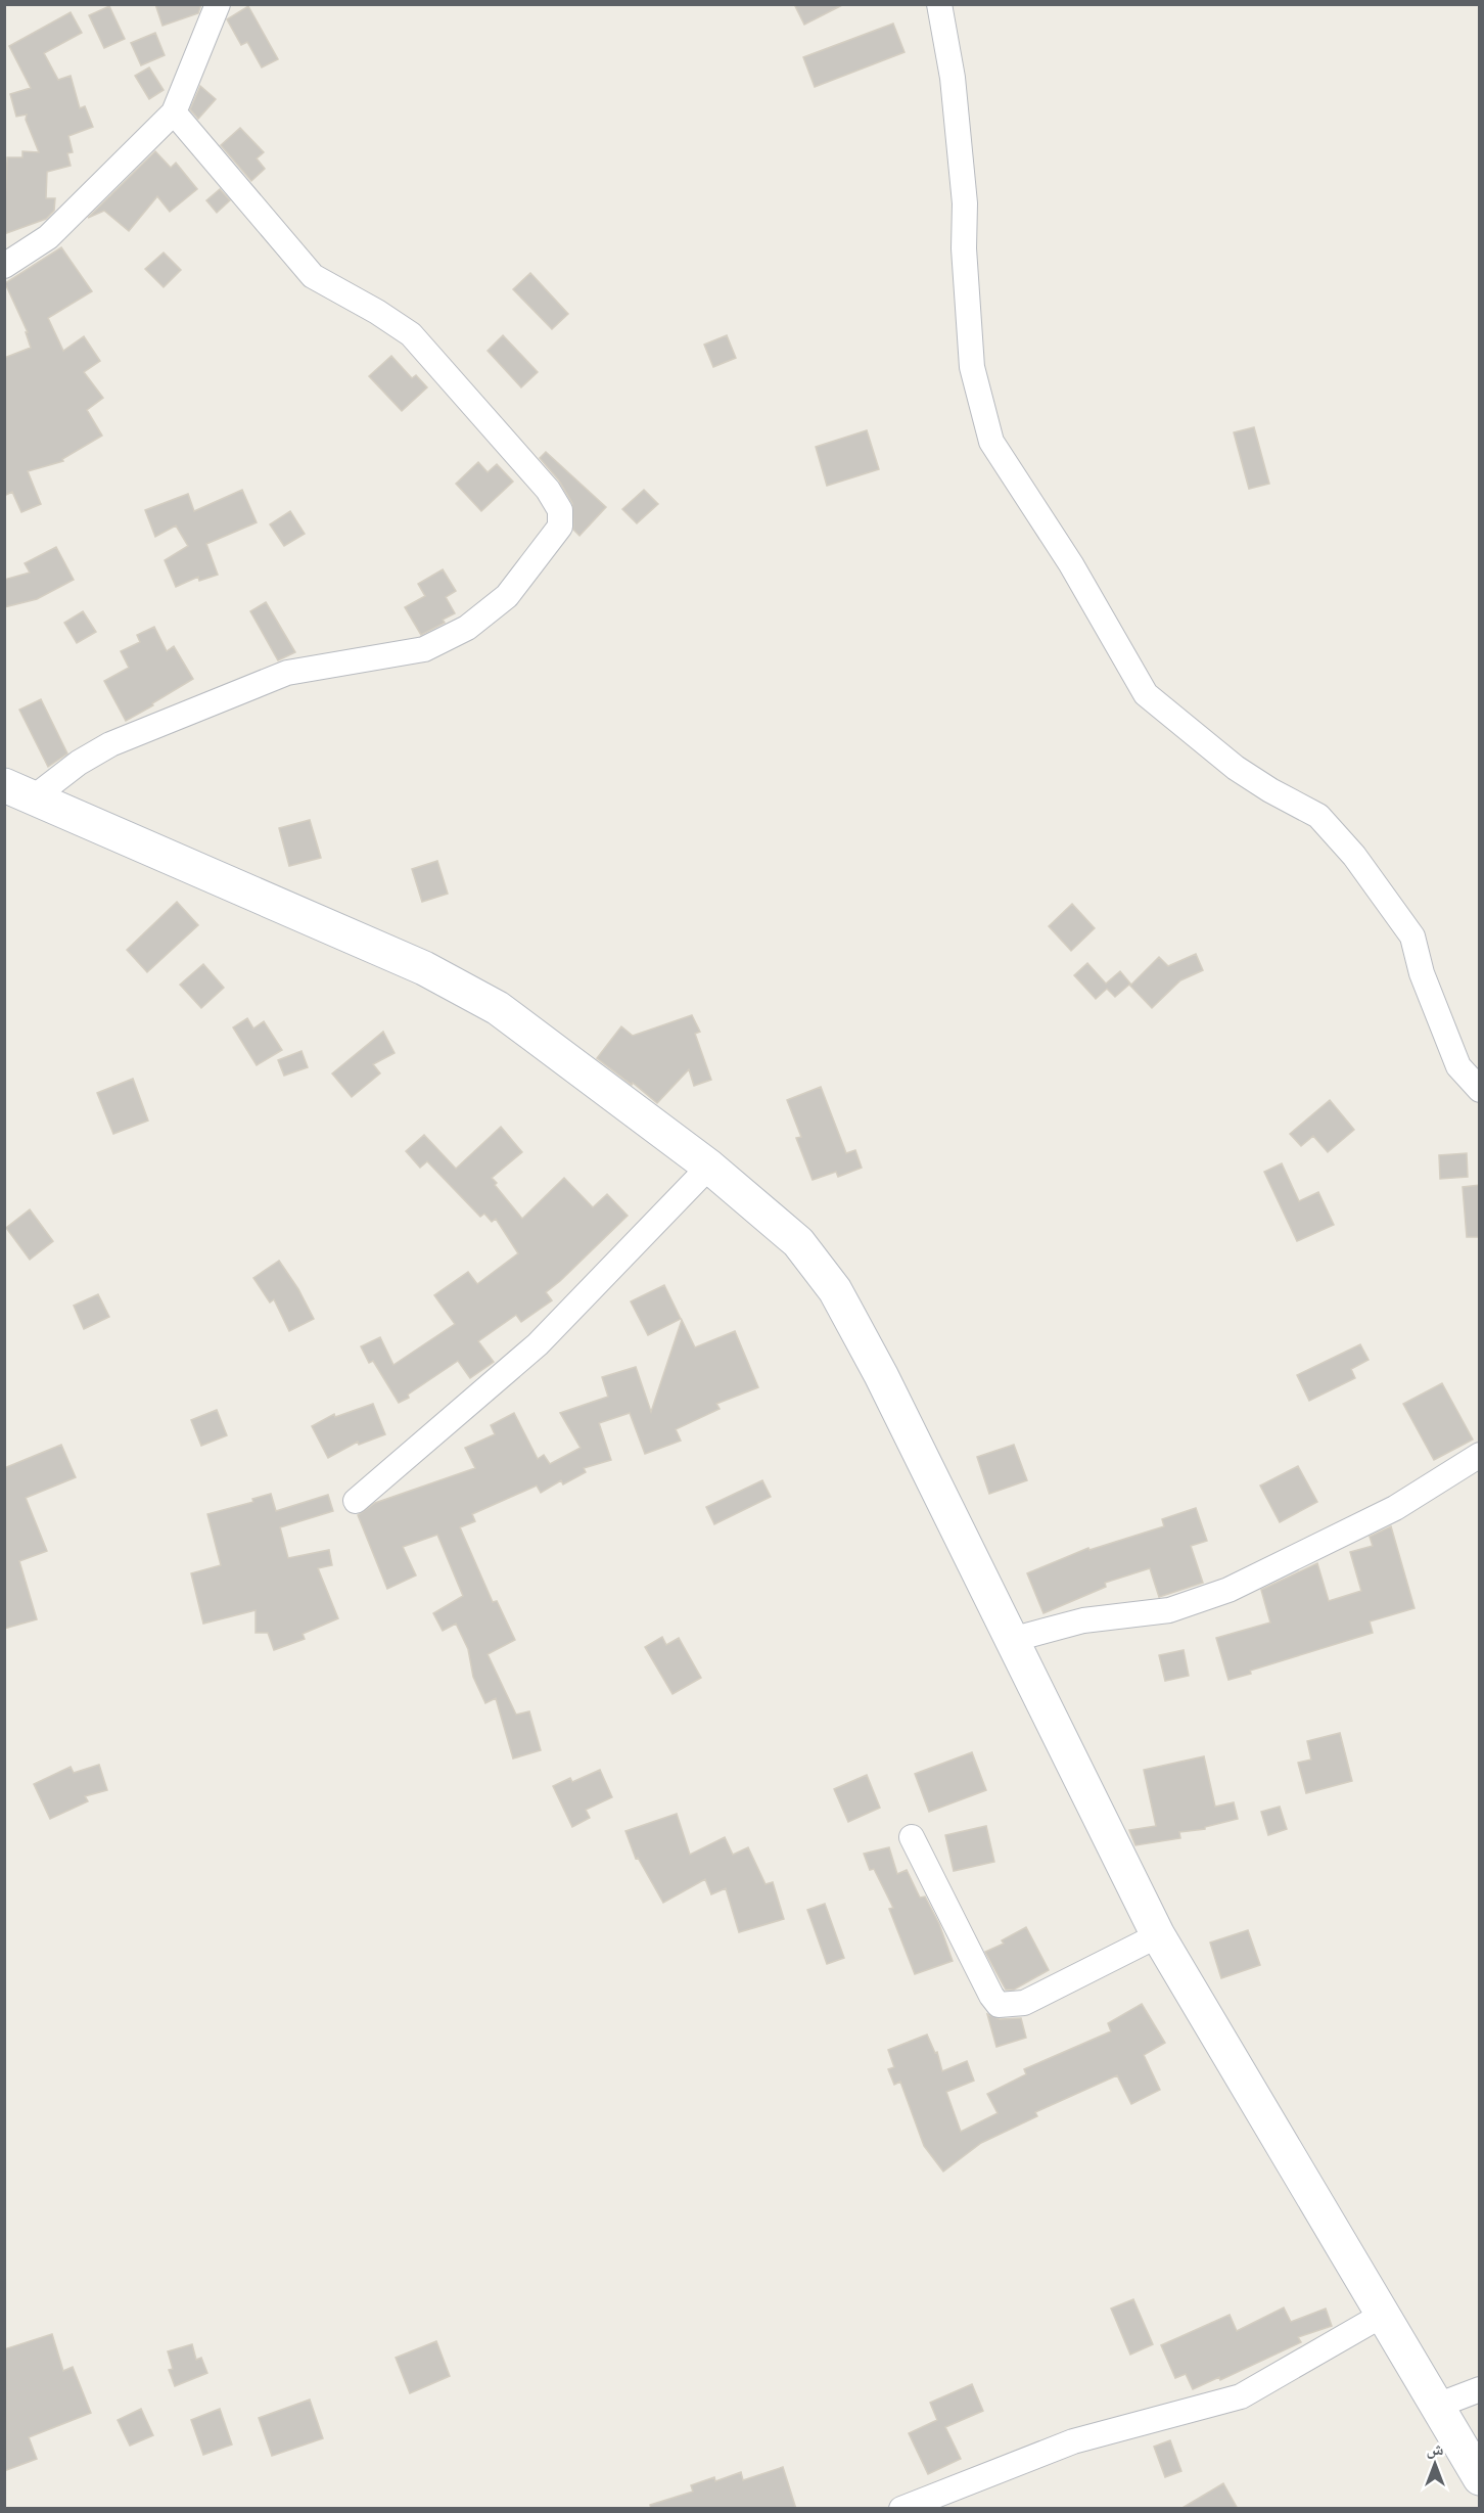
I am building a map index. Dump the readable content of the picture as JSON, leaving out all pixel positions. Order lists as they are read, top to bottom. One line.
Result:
{"north":"top"}
